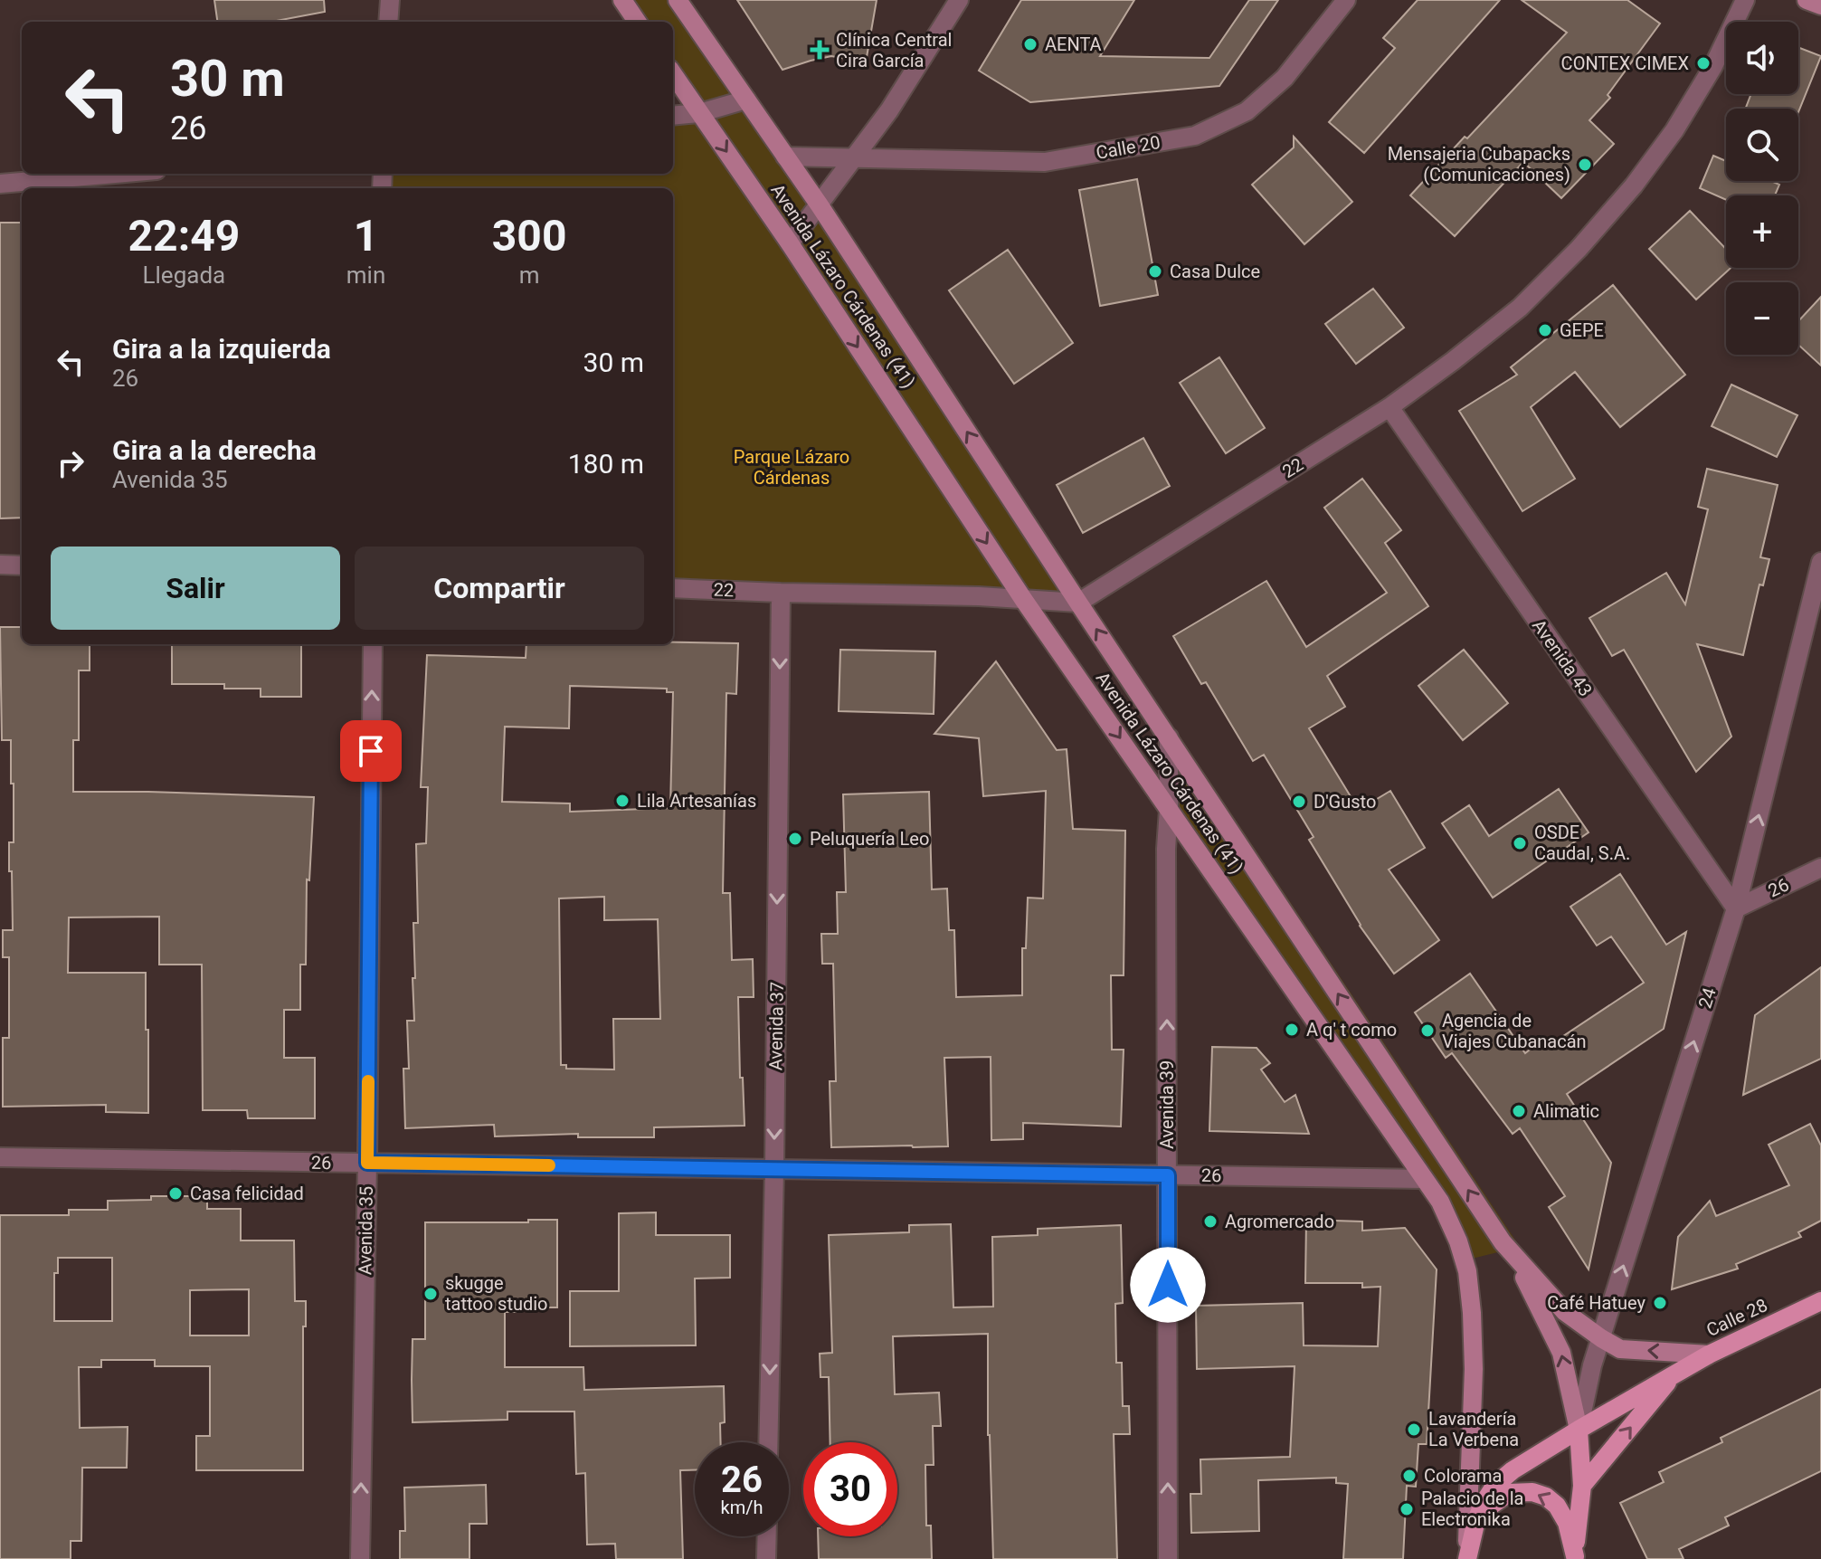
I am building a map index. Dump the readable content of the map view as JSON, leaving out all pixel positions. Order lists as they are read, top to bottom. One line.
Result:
{"streets":{"main road":["Avenida Lázaro Cárdenas (41)","Calle 28"],"street":["Calle 20","22","Avenida 43","26","24","Avenida 37","Avenida 39","Avenida 35"]},"crossings":[["Calle 20","Avenida Lázaro Cárdenas (41)"],["Avenida Lázaro Cárdenas (41)","22"],["Avenida Lázaro Cárdenas (41)","26"],["Avenida Lázaro Cárdenas (41)","24"],["Avenida Lázaro Cárdenas (41)","Avenida 39"],["Avenida Lázaro Cárdenas (41)","Calle 28"],["22","Avenida 43"],["22","Avenida 37"],["Avenida 43","26"],["Avenida 43","24"],["26","24"],["26","Avenida 37"],["26","Avenida 39"],["26","Avenida 35"],["24","Calle 28"]],"one_way":["24","Avenida 37","Avenida 39","Avenida 35"],"parks":["Parque Lázaro Cárdenas"],"places":{"other":["AENTA","CONTEX CIMEX","Mensajeria Cubapacks (Comunicaciones)","Casa Dulce","GEPE","Lila Artesanías","D'Gusto","Peluquería Leo","OSDE Caudal, S.A.","A q' t como","Agencia de Viajes Cubanacán","Alimatic","Casa felicidad","Agromercado","skugge tattoo studio","Café Hatuey","Lavandería La Verbena","Colorama","Palacio de la Electronika"],"health":["Clínica Central Cira García"]},"page":{"map_buttons":["+","−"],"turn":["30 m","26"],"eta":["22:49","Llegada","1","min","300","m"],"list":[{"name":"Gira a la izquierda","note":"26","value":"30 m"},{"name":"Gira a la derecha","note":"Avenida 35","value":"180 m"}],"buttons":["Salir","Compartir"],"speed":"26 km/h","limit":"30"}}
